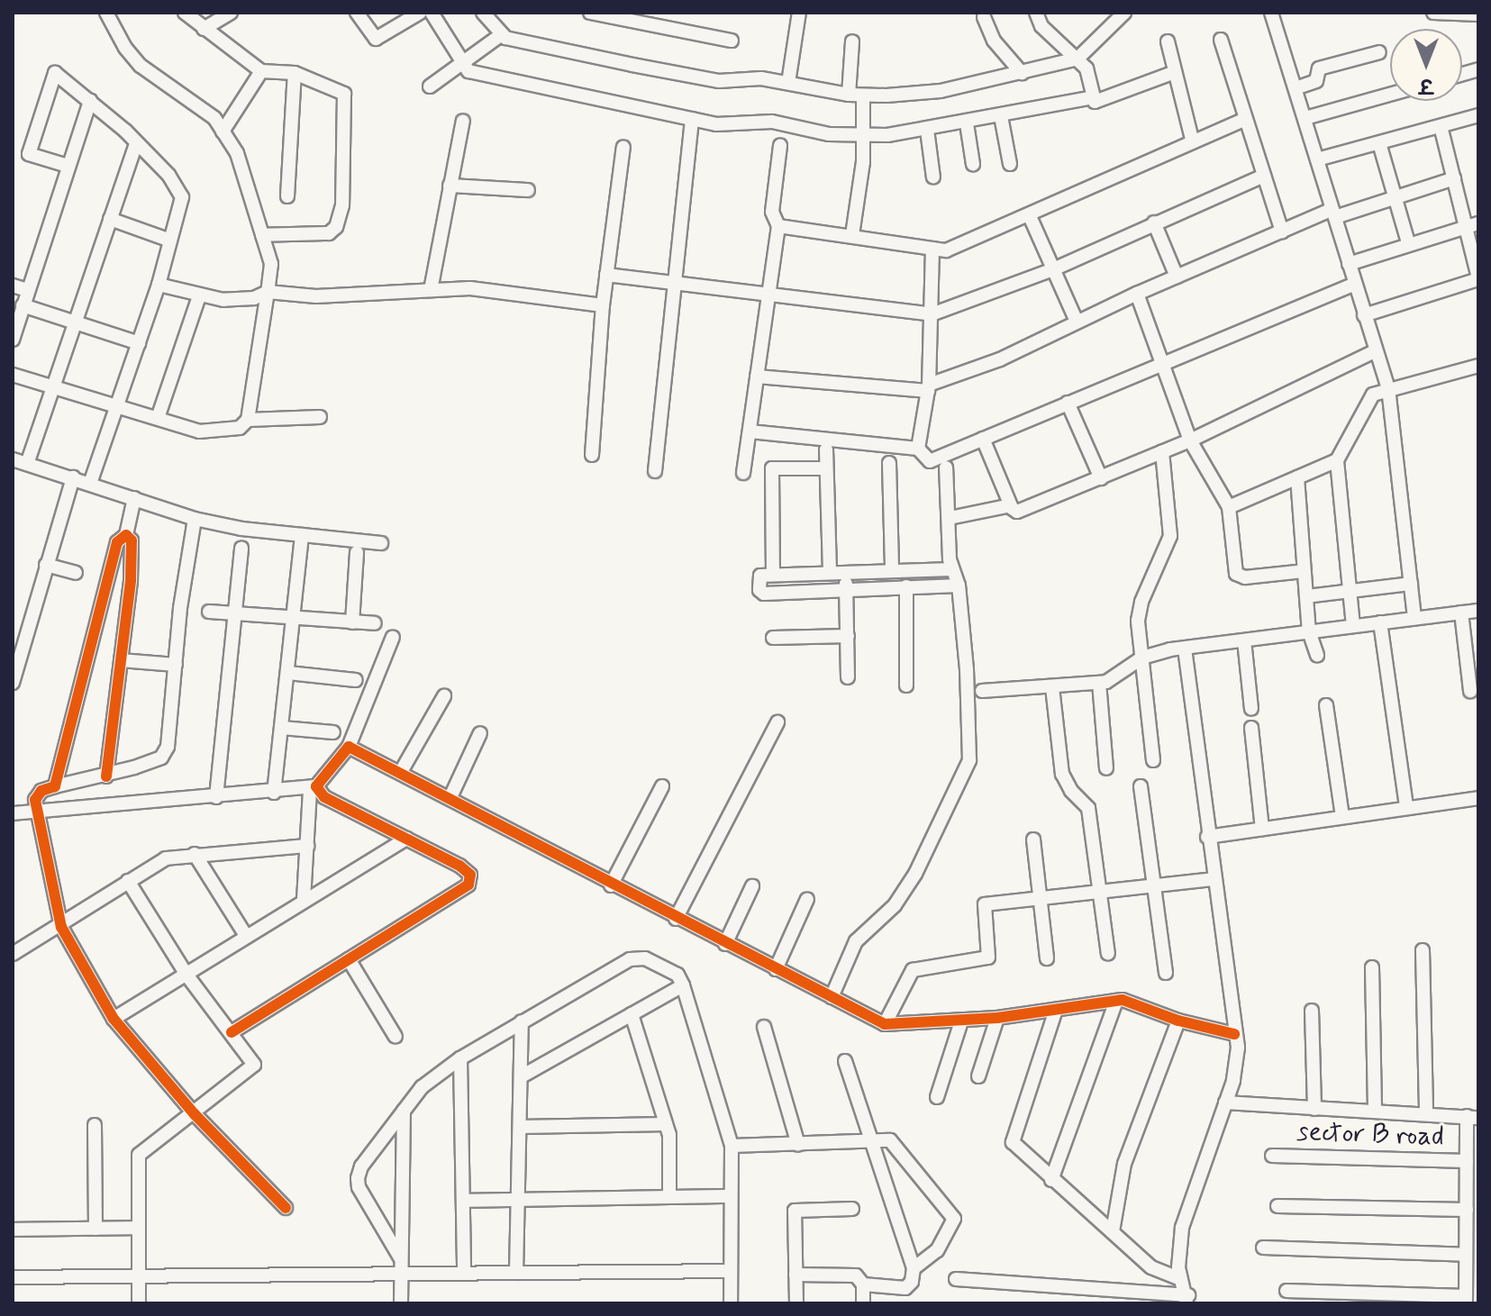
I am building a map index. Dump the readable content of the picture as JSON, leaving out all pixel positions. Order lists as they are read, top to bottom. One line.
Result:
{"streets":{"street":["sector B road"]},"north":"bottom"}
